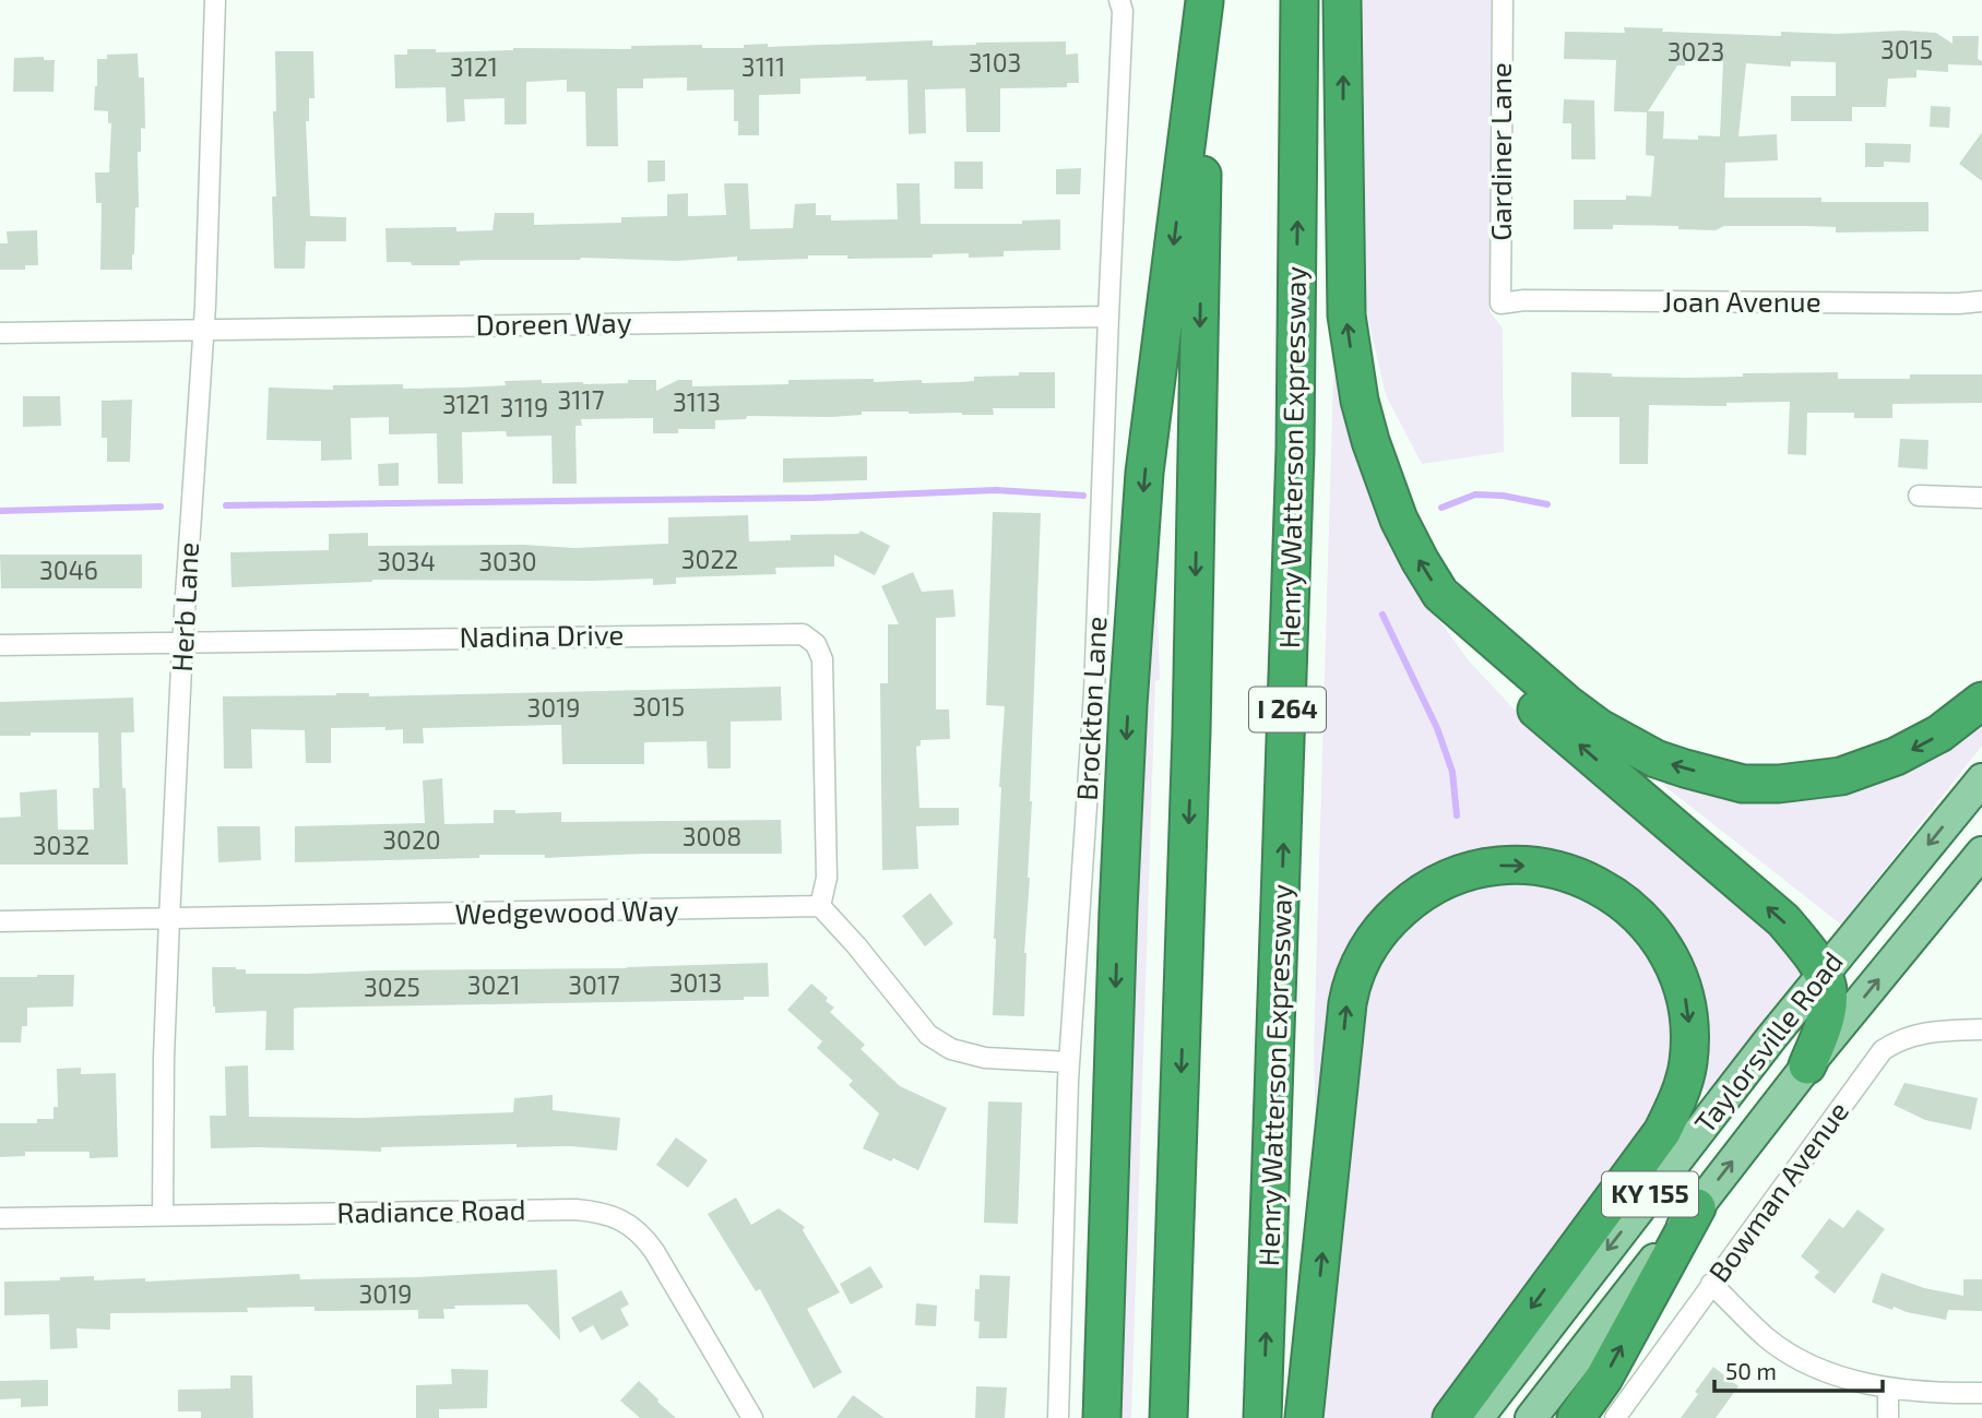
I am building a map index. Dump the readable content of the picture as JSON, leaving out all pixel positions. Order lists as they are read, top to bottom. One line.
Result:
{"streets":{"highway":["Henry Watterson Expressway","I 264"],"main road":["Taylorsville Road","KY 155"],"street":["Gardiner Lane","Joan Avenue","Doreen Way","Herb Lane","Nadina Drive","Brockton Lane","Wedgewood Way","Bowman Avenue","Radiance Road"]},"crossings":[["Gardiner Lane","Joan Avenue"],["Doreen Way","Herb Lane"],["Doreen Way","Brockton Lane"],["Herb Lane","Nadina Drive"],["Herb Lane","Wedgewood Way"],["Herb Lane","Radiance Road"],["Nadina Drive","Wedgewood Way"]],"house_numbers":["3015","3023","3103","3121","3111","3117","3113","3121","3119","3022","3034","3030","3046","3015","3019","3008","3020","3032","3013","3021","3017","3025","3019"],"scale_bar":"50 m"}
